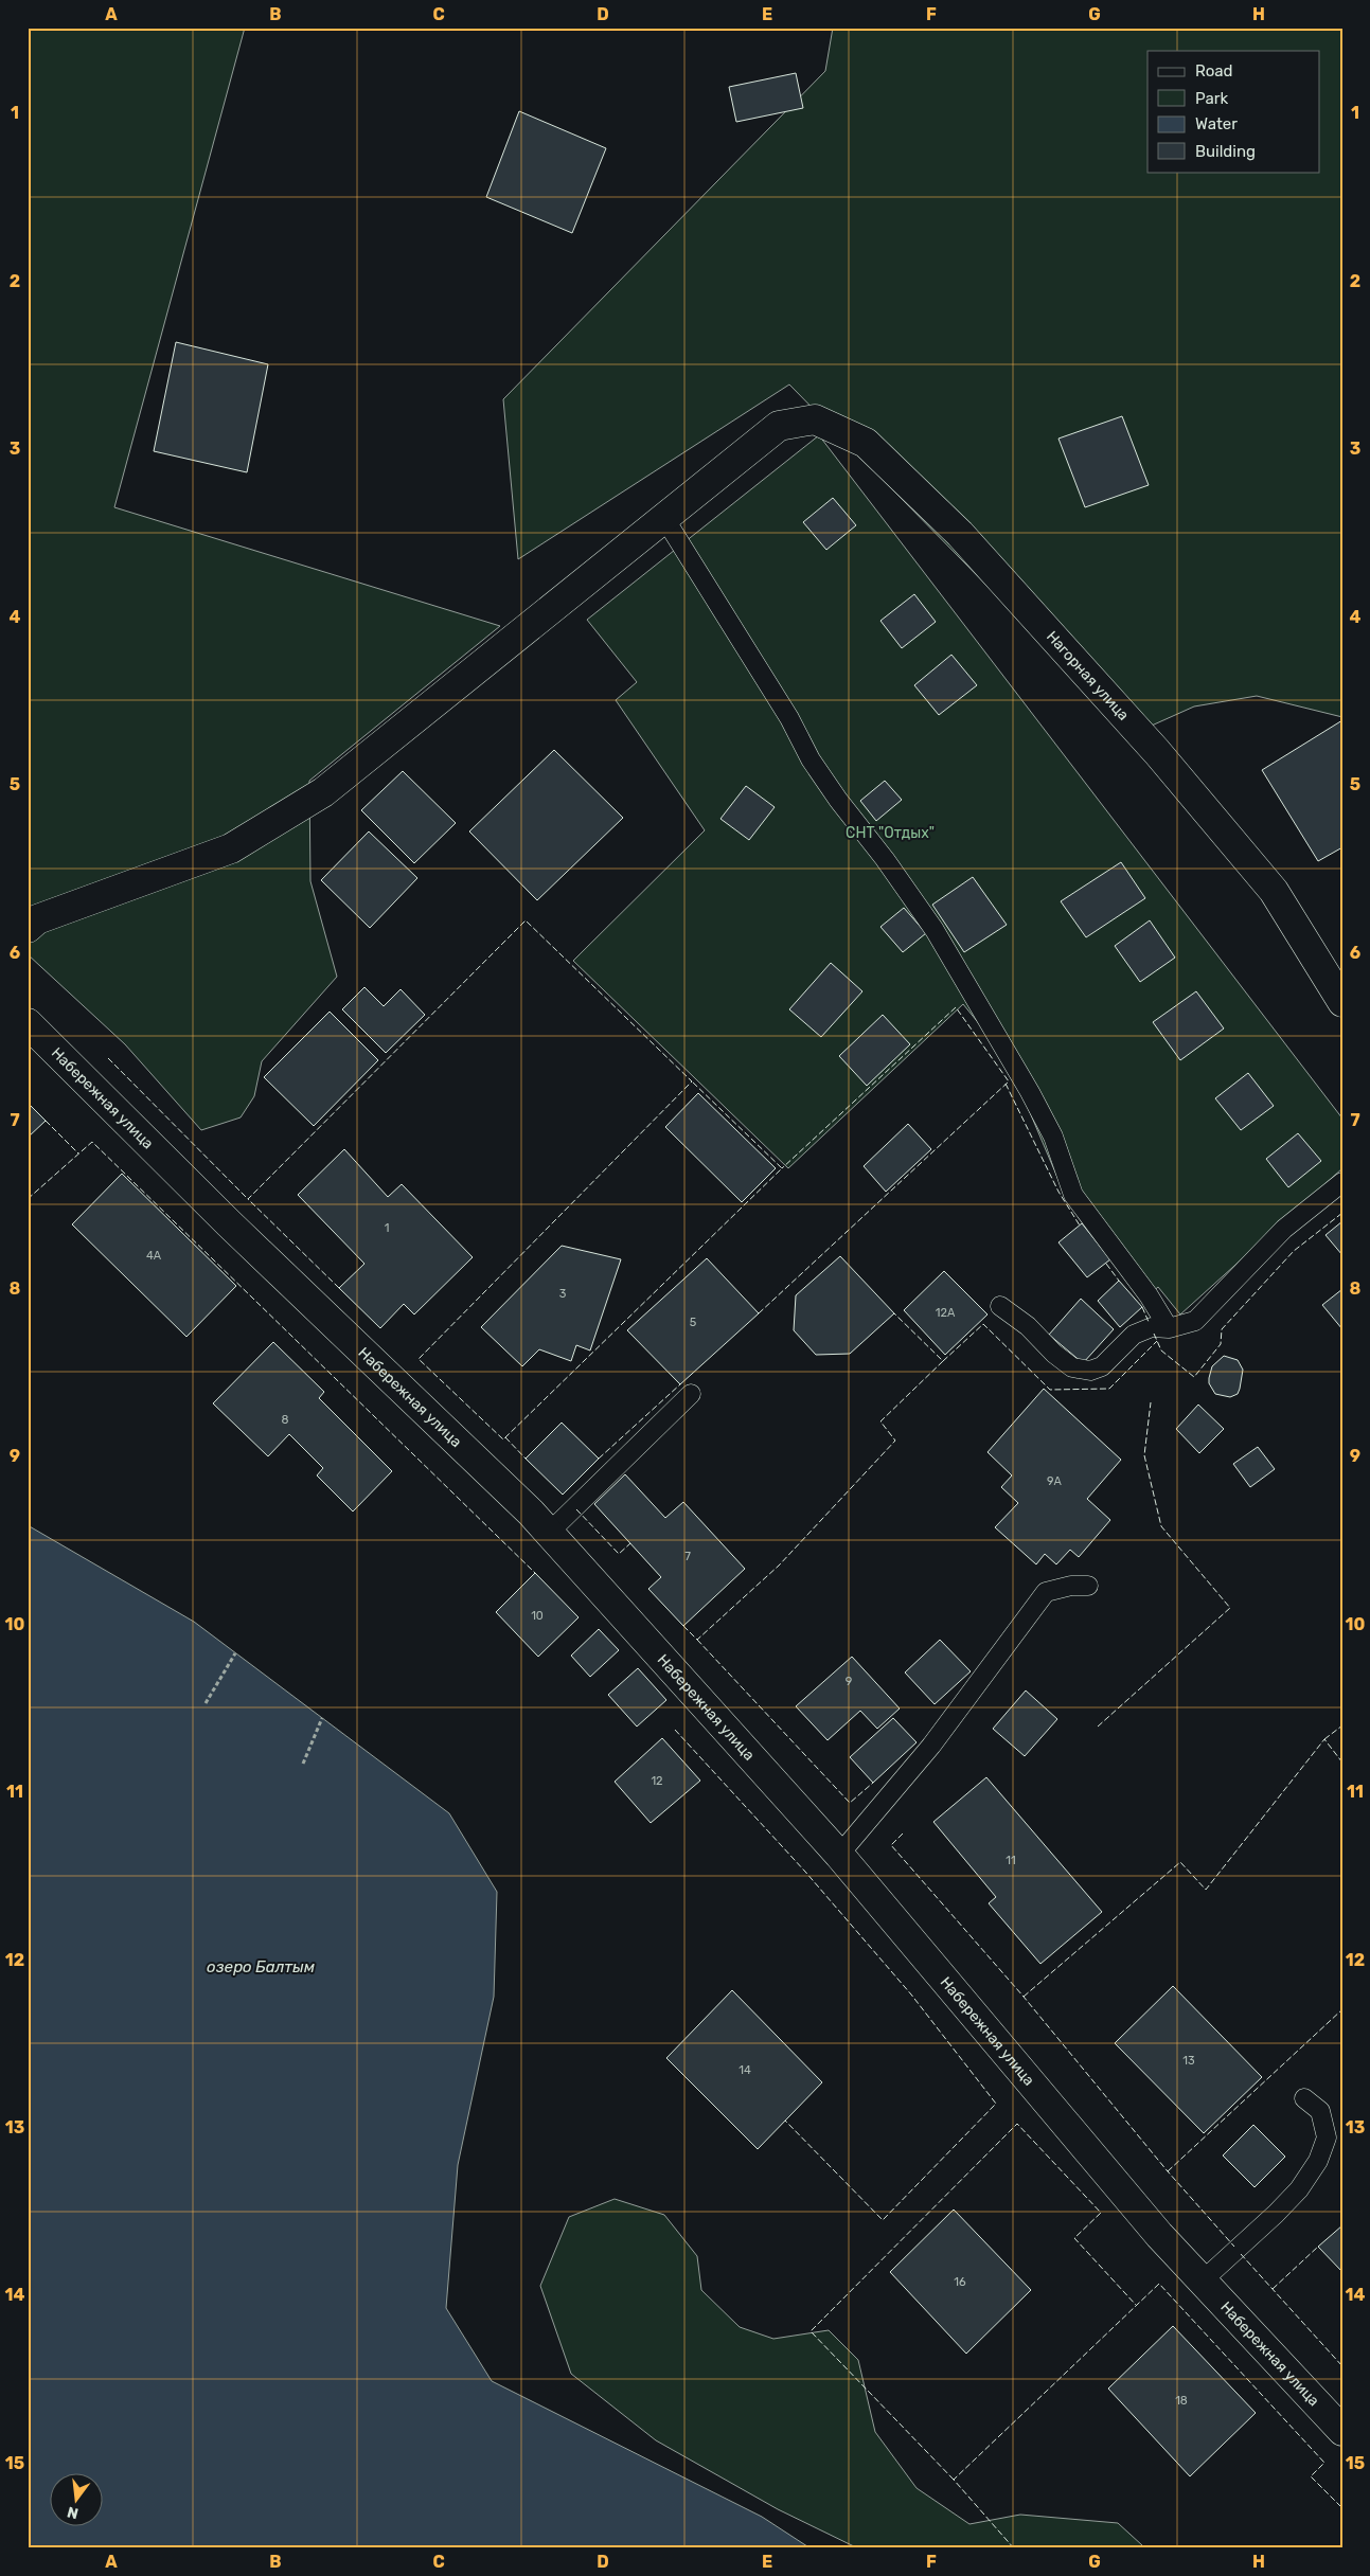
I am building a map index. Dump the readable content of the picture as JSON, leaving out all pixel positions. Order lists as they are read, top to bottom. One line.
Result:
{"streets":{"street":["Нагорная улица","Набережная улица"]},"water":["озеро Балтым"],"parks":["СНТ \"Отдых\""],"house_numbers":["1","4А","3","12А","5","8","9А","7","10","9","12","11","13","14","16","18"],"legend":["Road","Park","Water","Building"],"north":"bottom","grid":{"columns":["A","B","C","D","E","F","G","H"],"rows":["1","2","3","4","5","6","7","8","9","10","11","12","13","14","15"]}}
